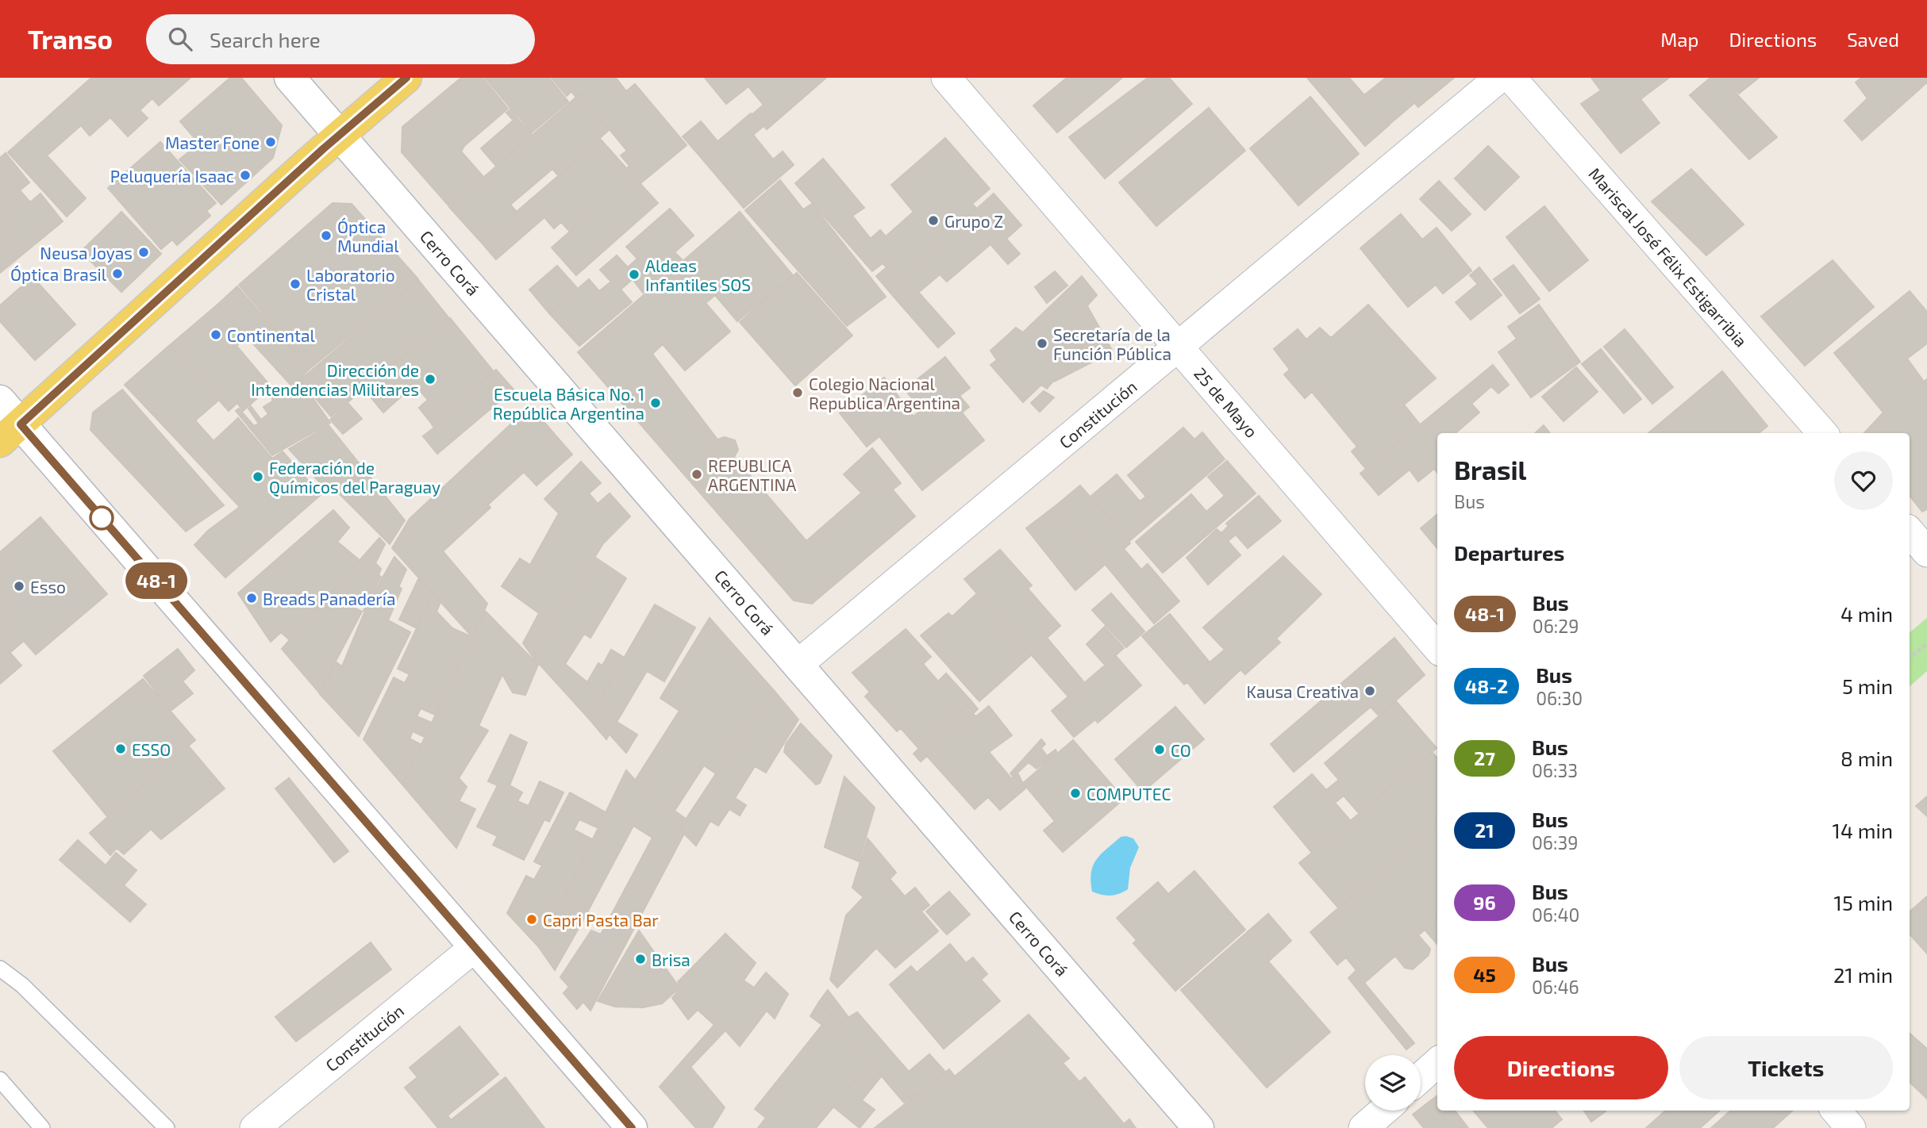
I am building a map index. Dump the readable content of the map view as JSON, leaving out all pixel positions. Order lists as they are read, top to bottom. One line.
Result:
{"streets":{"street":["Mariscal José Félix Estigarribia","Cerro Corá","25 de Mayo","Constitución"]},"crossings":[["Cerro Corá","Constitución"],["25 de Mayo","Constitución"]],"places":["Master Fone","Peluquería Isaac","Grupo Z","Óptica Mundial","Neusa Joyas","Óptica Brasil","Aldeas Infantiles SOS","Laboratorio Cristal","Continental","Secretaría de la Función Pública","Dirección de Intendencias Militares","Colegio Nacional Republica Argentina","Escuela Básica No. 1 República Argentina","REPUBLICA ARGENTINA","Federación de Químicos del Paraguay","Esso","Breads Panadería","Kausa Creativa","ESSO","CO","COMPUTEC","Capri Pasta Bar","Brisa"],"lines":["bus line 48-1"],"page":{"header":"Transo","search":"Search here","nav":["Map","Directions","Saved"],"on_map":"48-1","heading":[["Brasil","Bus"],"Departures"],"list":[{"mark":"48-1","name":"Bus","note":"06:29","value":"4 min"},{"mark":"48-2","name":"Bus","note":"06:30","value":"5 min"},{"mark":"27","name":"Bus","note":"06:33","value":"8 min"},{"mark":"21","name":"Bus","note":"06:39","value":"14 min"},{"mark":"96","name":"Bus","note":"06:40","value":"15 min"},{"mark":"45","name":"Bus","note":"06:46","value":"21 min"}],"buttons":["Directions","Tickets"]}}
